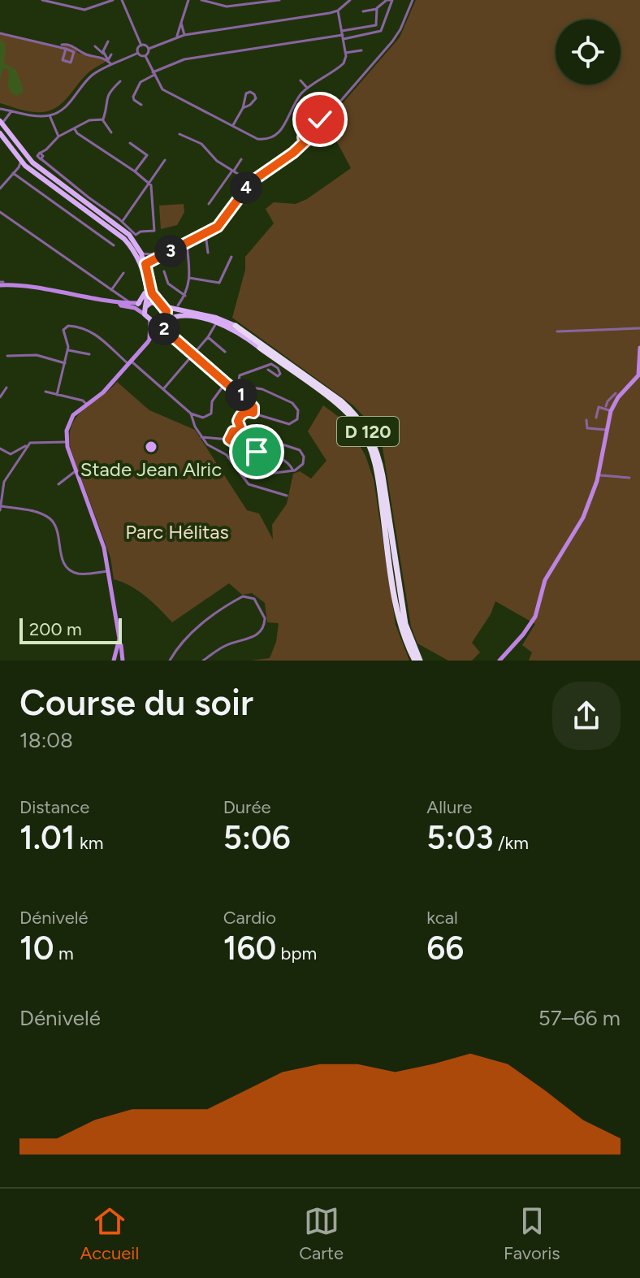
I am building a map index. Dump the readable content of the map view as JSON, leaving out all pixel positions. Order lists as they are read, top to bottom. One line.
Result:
{"streets":{"highway":["D 120"]},"parks":["Parc Hélitas"],"places":["Stade Jean Alric"],"scale_bar":"200 m","page":{"pins":["4","3","2","1"],"scale":"200 m","heading":["Course du soir","18:08"],"stats":[["Distance","1.01 km"],["Durée","5:06"],["Allure","5:03 /km"],["Dénivelé","10 m"],["Cardio","160 bpm"],["kcal","66"]],"chart":["Dénivelé","57–66 m"],"tabs":["Accueil","Carte","Favoris"]}}
